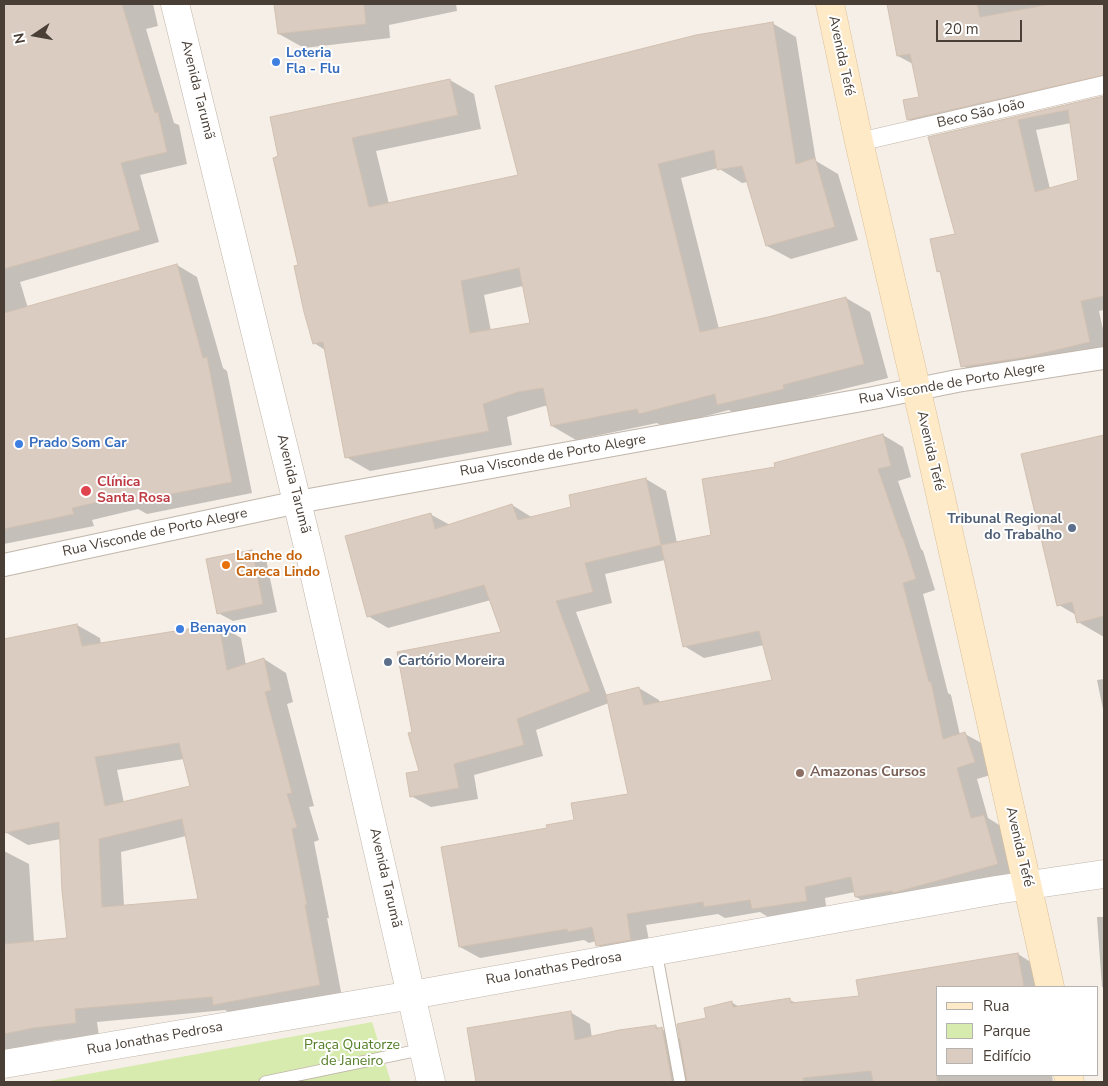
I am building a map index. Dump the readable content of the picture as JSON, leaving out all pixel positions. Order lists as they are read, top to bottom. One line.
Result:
{"streets":{"main road":["Avenida Tefé"],"street":["Avenida Tarumã","Beco São João","Rua Visconde de Porto Alegre","Rua Jonathas Pedrosa"]},"crossings":[["Avenida Tefé","Beco São João"],["Avenida Tefé","Rua Visconde de Porto Alegre"],["Avenida Tefé","Rua Jonathas Pedrosa"],["Avenida Tarumã","Rua Visconde de Porto Alegre"],["Avenida Tarumã","Rua Jonathas Pedrosa"]],"parks":["Praça Quatorze de Janeiro"],"places":["Loteria Fla - Flu","Prado Som Car","Clínica Santa Rosa","Tribunal Regional do Trabalho","Lanche do Careca Lindo","Benayon","Cartório Moreira","Amazonas Cursos"],"legend":["Rua","Parque","Edifício"],"scale_bar":"20 m","north":"left"}
